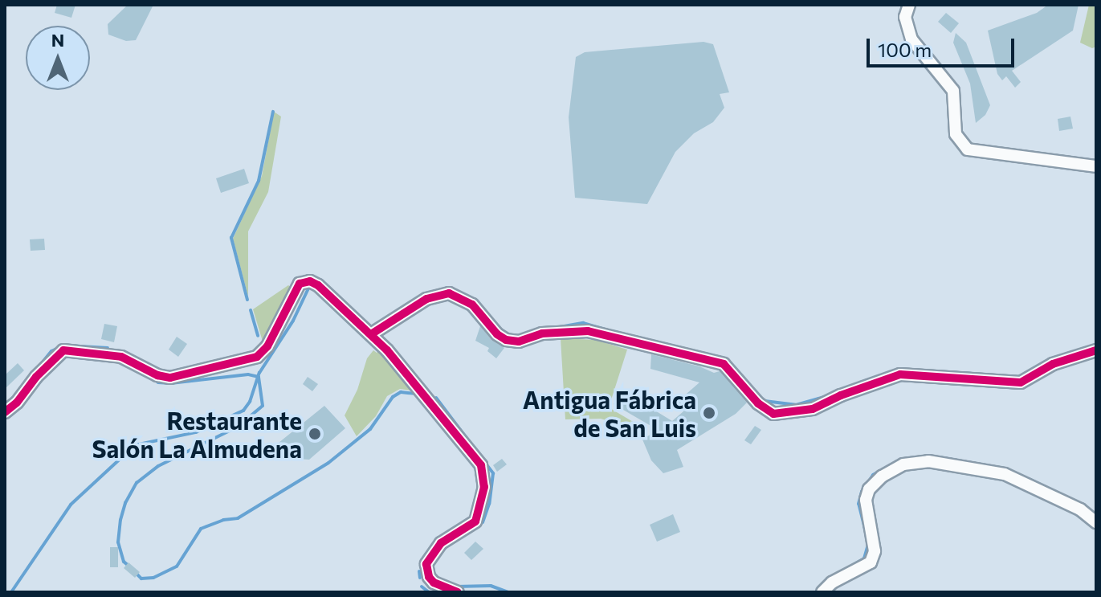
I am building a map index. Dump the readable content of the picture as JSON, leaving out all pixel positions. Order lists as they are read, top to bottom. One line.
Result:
{"places":["Antigua Fábrica de San Luis","Restaurante Salón La Almudena"],"scale_bar":"100 m","north":"top"}
